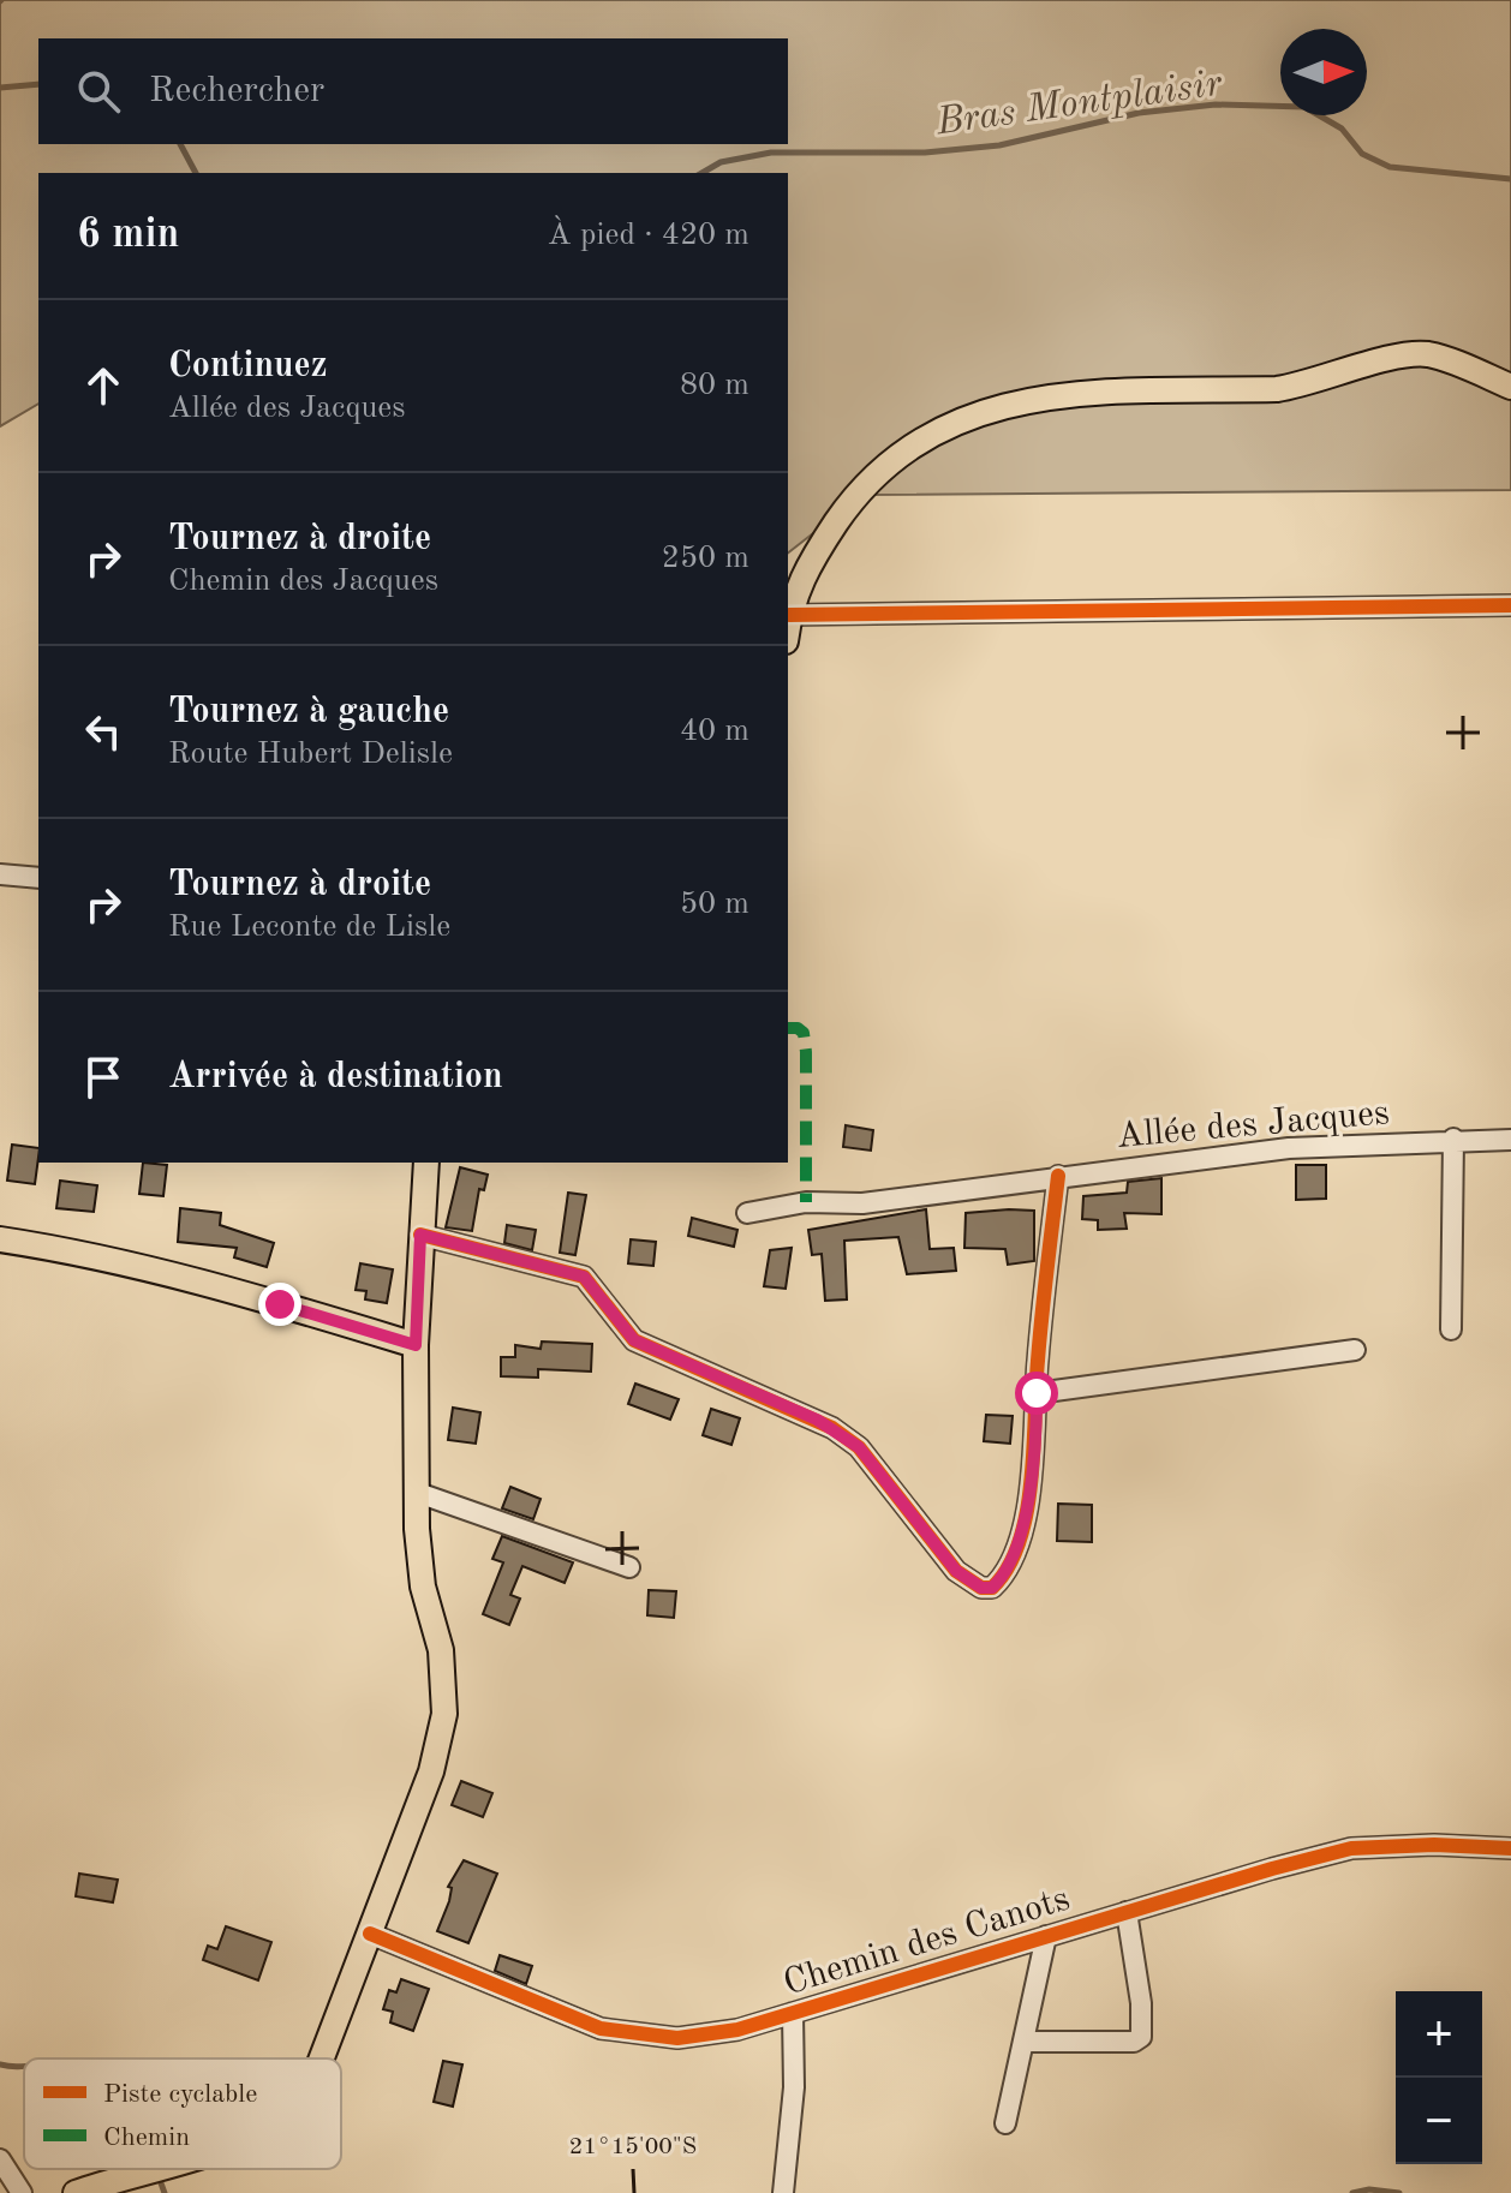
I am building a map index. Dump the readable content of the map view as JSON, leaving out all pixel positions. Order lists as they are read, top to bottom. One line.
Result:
{"streets":{"street":["Allée des Jacques","Chemin des Canots"]},"water":["Bras Montplaisir"],"legend":["Piste cyclable","Chemin"],"north":"right","page":{"search":"Rechercher","heading":["6 min","À pied · 420 m"],"list":[["Continuez","Allée des Jacques","80 m"],["Tournez à droite","Chemin des Jacques","250 m"],["Tournez à gauche","Route Hubert Delisle","40 m"],["Tournez à droite","Rue Leconte de Lisle","50 m"],"Arrivée à destination"],"map_buttons":["+","−"]},"coordinates":["21°15'00\"S"]}
